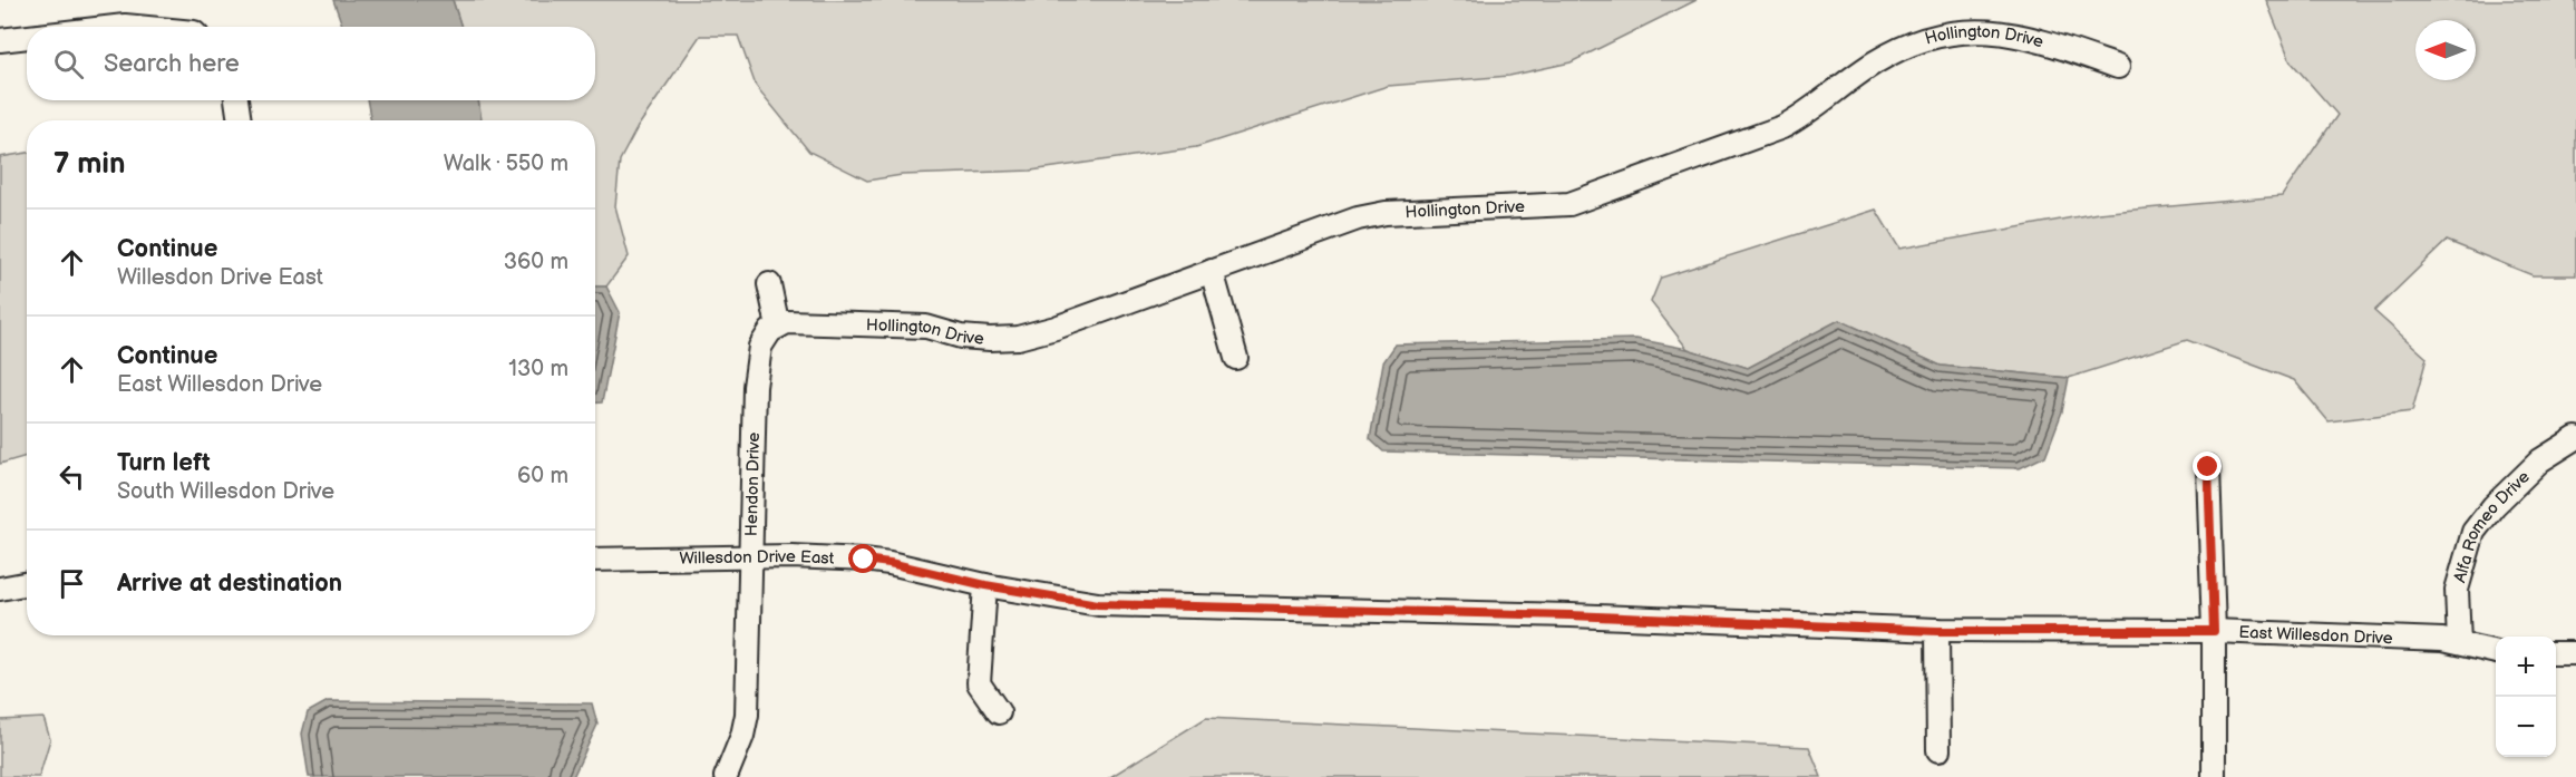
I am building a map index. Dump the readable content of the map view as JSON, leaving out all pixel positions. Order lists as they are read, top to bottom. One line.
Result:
{"streets":{"street":["Hollington Drive","Hendon Drive","Alfa Romeo Drive","Willesdon Drive East","East Willesdon Drive"]},"crossings":[["Hollington Drive","Hendon Drive"],["Hendon Drive","Willesdon Drive East"],["Alfa Romeo Drive","East Willesdon Drive"],["Willesdon Drive East","East Willesdon Drive"]],"north":"left","page":{"search":"Search here","heading":["7 min","Walk · 550 m"],"list":[["Continue","Willesdon Drive East","360 m"],["Continue","East Willesdon Drive","130 m"],["Turn left","South Willesdon Drive","60 m"],"Arrive at destination"],"map_buttons":["+","−"]}}
